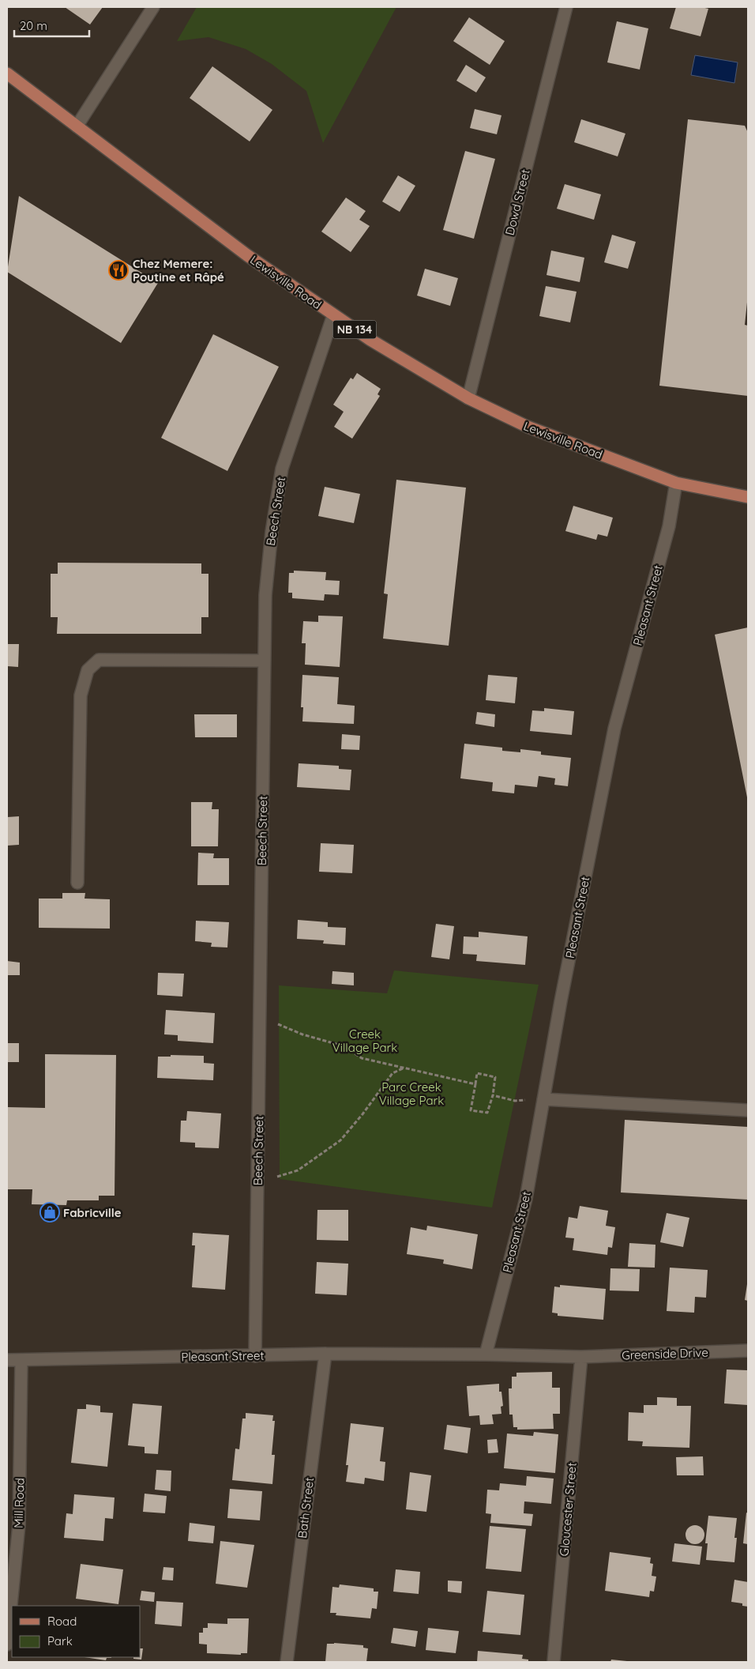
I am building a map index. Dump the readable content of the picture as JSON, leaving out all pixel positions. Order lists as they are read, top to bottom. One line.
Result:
{"streets":{"main road":["Lewisville Road","NB 134"],"street":["Dowd Street","Beech Street","Pleasant Street","Greenside Drive","Mill Road","Bath Street","Gloucester Street"]},"crossings":[["Dowd Street","Lewisville Road"],["Lewisville Road","Beech Street"],["Lewisville Road","Pleasant Street"],["Beech Street","Pleasant Street"],["Pleasant Street","Greenside Drive"],["Pleasant Street","Mill Road"],["Pleasant Street","Bath Street"],["Pleasant Street","Gloucester Street"],["Greenside Drive","Gloucester Street"]],"parks":["Creek Village Park","Parc Creek Village Park"],"places":{"restaurant":["Chez Memere: Poutine et Râpé"],"shop":["Fabricville"]},"legend":["Road","Park"],"scale_bar":"20 m"}
